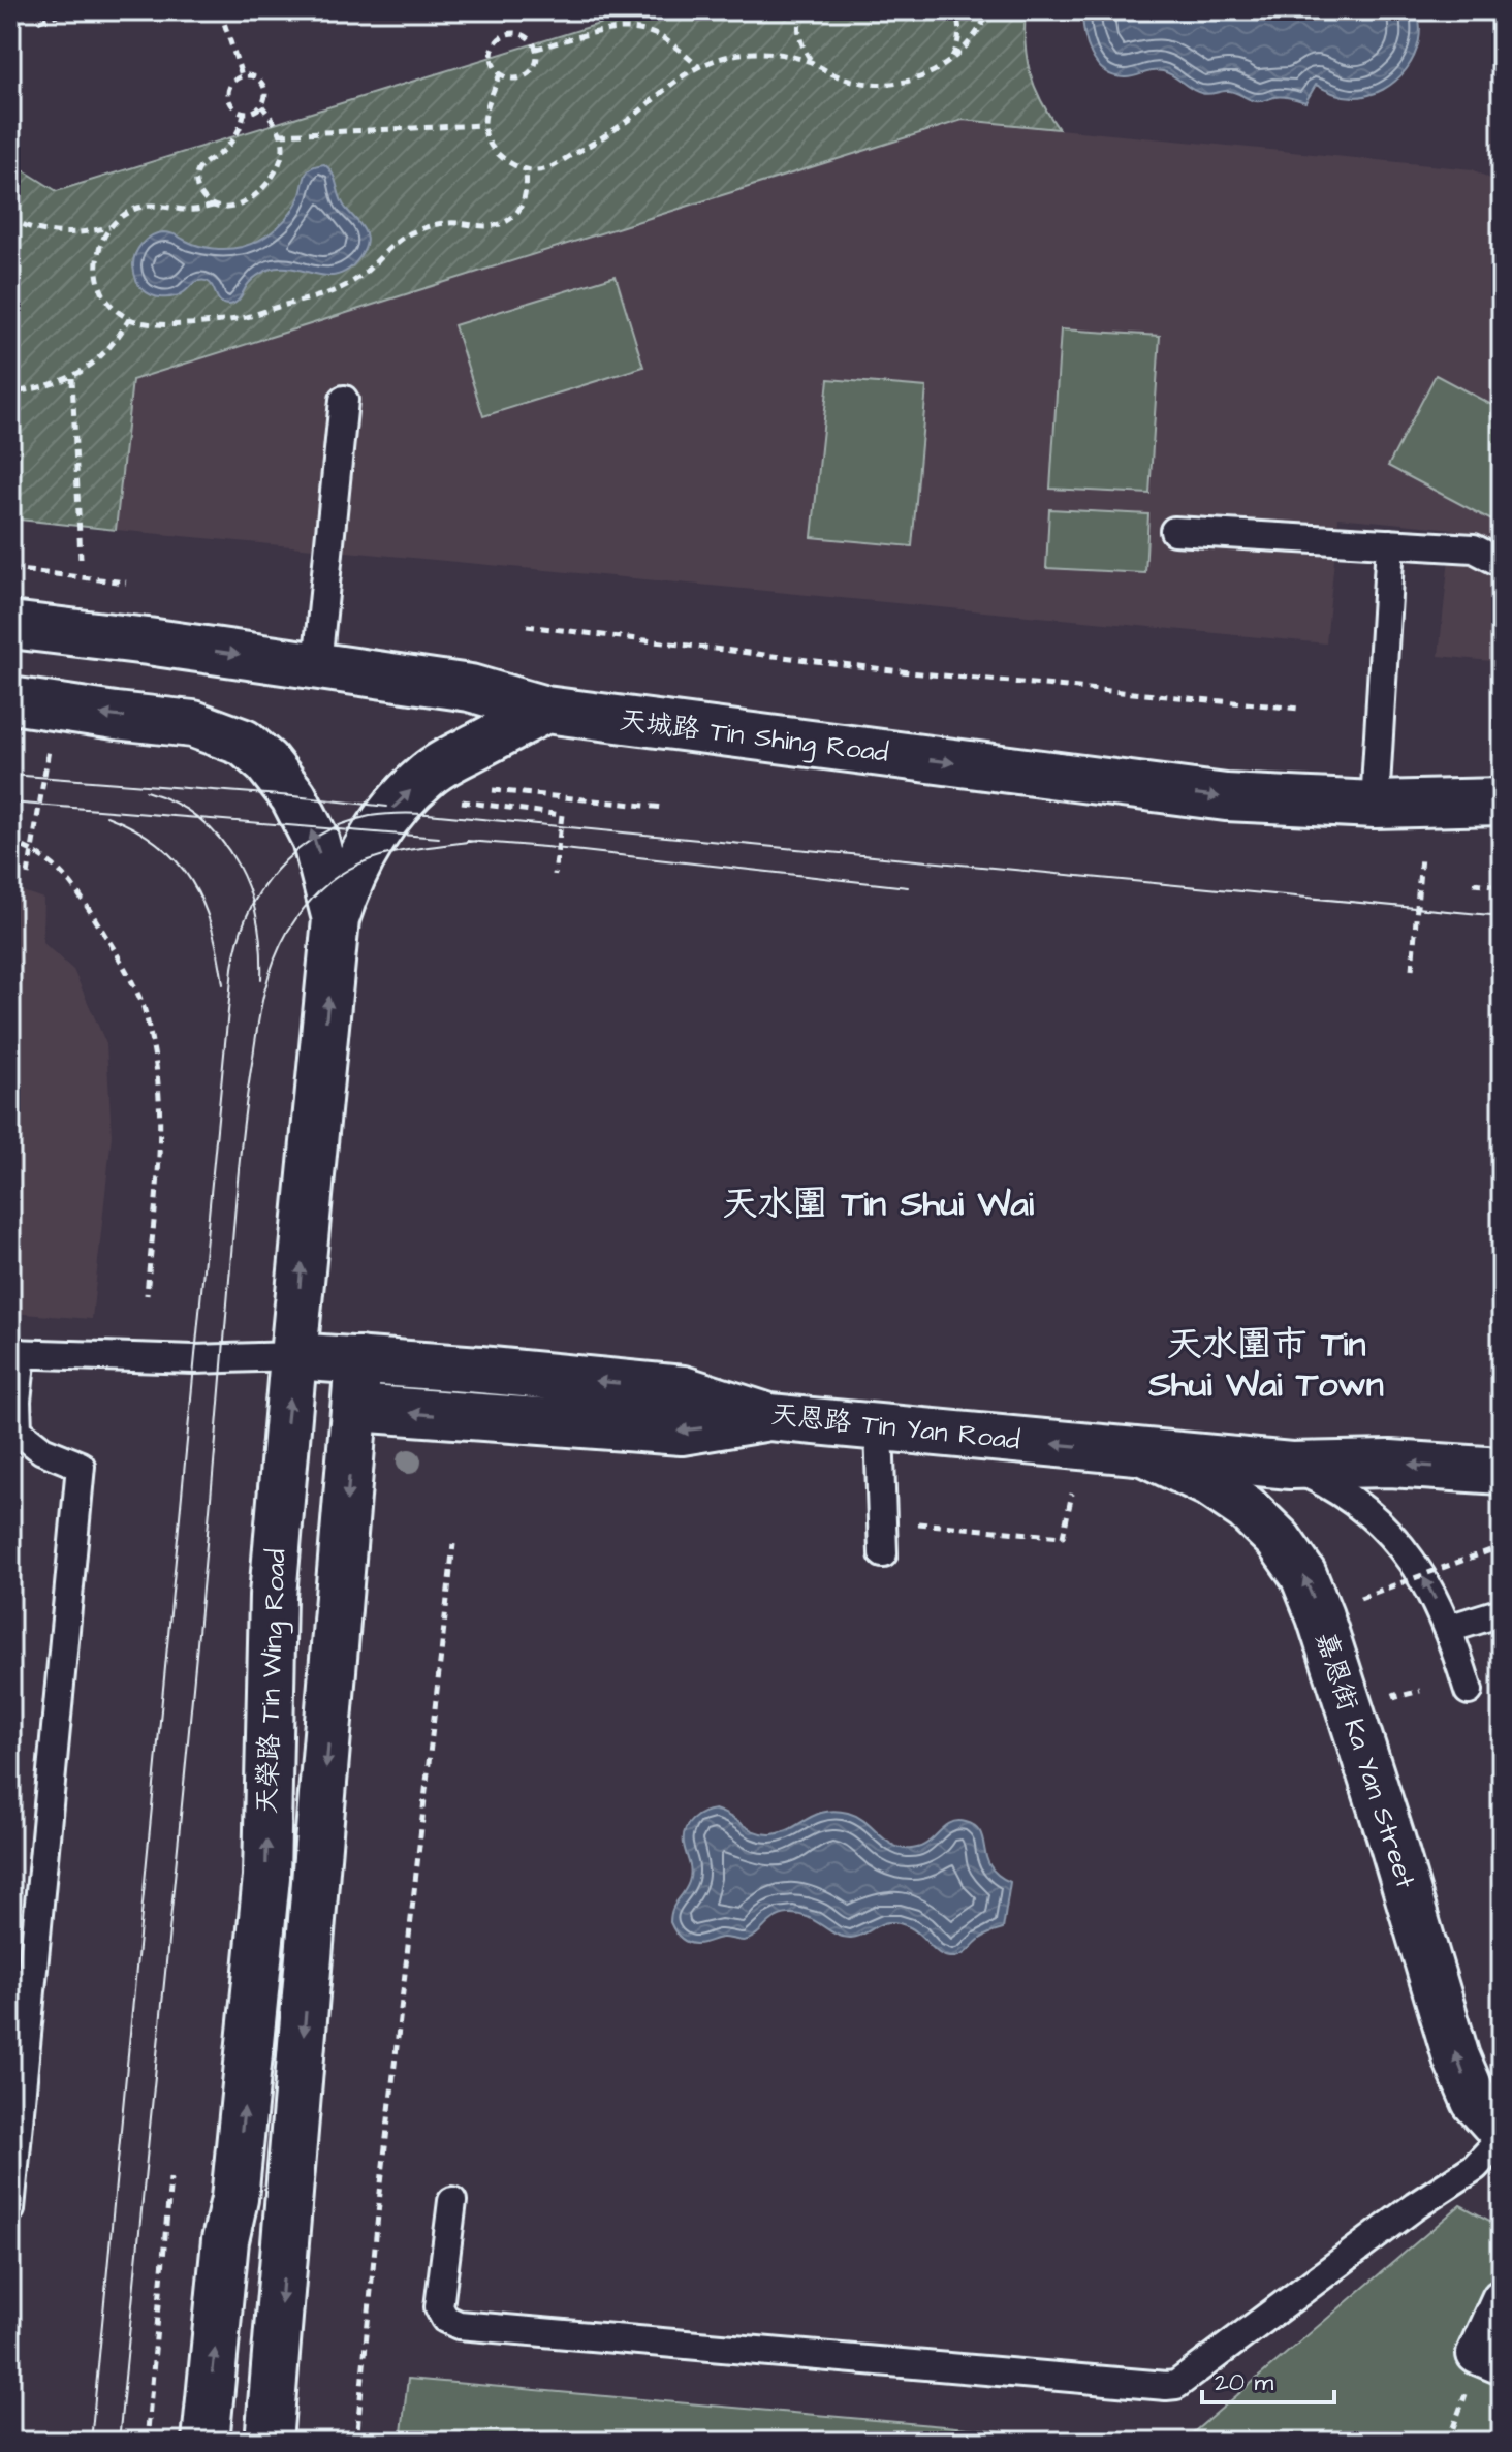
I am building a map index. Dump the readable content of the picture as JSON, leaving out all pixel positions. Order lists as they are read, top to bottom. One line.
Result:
{"streets":{"main road":["天城路 Tin Shing Road","天恩路 Tin Yan Road","天榮路 Tin Wing Road","嘉恩街 Ka Yan Street"]},"crossings":[["天城路 Tin Shing Road","天榮路 Tin Wing Road"],["天恩路 Tin Yan Road","天榮路 Tin Wing Road"],["天恩路 Tin Yan Road","嘉恩街 Ka Yan Street"]],"one_way":["天城路 Tin Shing Road","嘉恩街 Ka Yan Street"],"districts":["天水圍 Tin Shui Wai","天水圍市 Tin Shui Wai Town"],"scale_bar":"20 m"}
